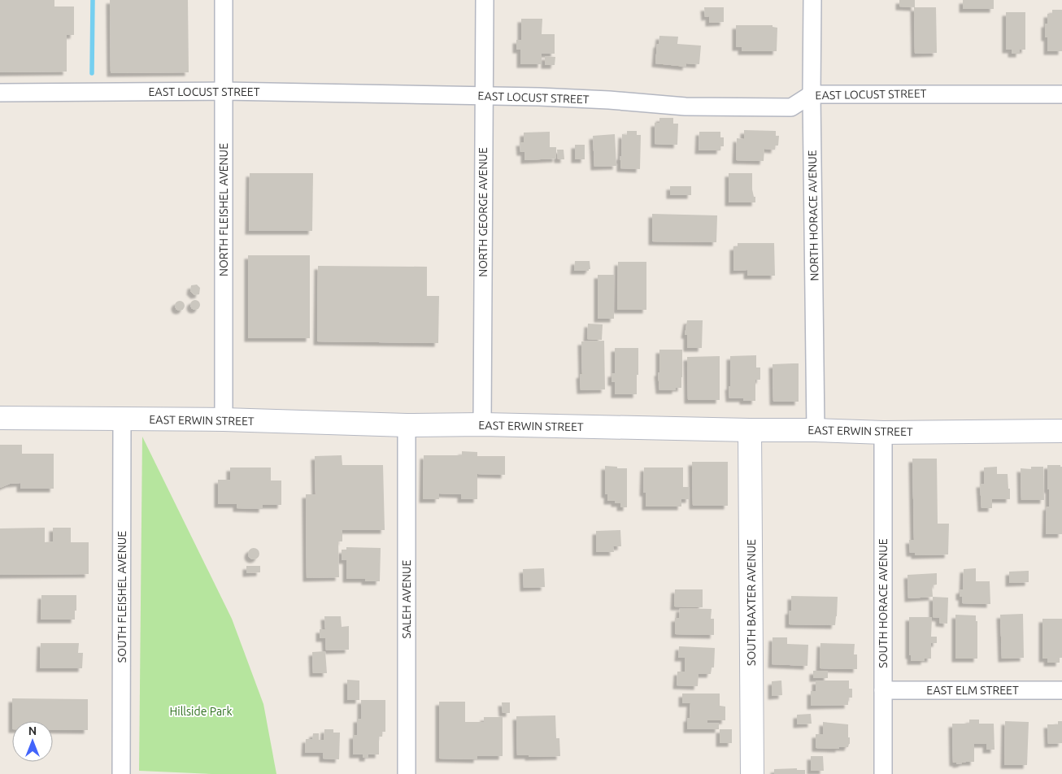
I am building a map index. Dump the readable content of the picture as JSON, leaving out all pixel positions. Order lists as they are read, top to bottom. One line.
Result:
{"streets":{"main road":["EAST ERWIN STREET","SOUTH BAXTER AVENUE"],"street":["EAST LOCUST STREET","NORTH FLEISHEL AVENUE","NORTH GEORGE AVENUE","NORTH HORACE AVENUE","SOUTH FLEISHEL AVENUE","SALEH AVENUE","SOUTH HORACE AVENUE","EAST ELM STREET"]},"crossings":[["EAST LOCUST STREET","NORTH FLEISHEL AVENUE"],["EAST LOCUST STREET","NORTH GEORGE AVENUE"],["EAST LOCUST STREET","NORTH HORACE AVENUE"],["NORTH FLEISHEL AVENUE","EAST ERWIN STREET"],["NORTH GEORGE AVENUE","EAST ERWIN STREET"],["NORTH HORACE AVENUE","EAST ERWIN STREET"],["EAST ERWIN STREET","SOUTH FLEISHEL AVENUE"],["EAST ERWIN STREET","SALEH AVENUE"],["EAST ERWIN STREET","SOUTH BAXTER AVENUE"],["EAST ERWIN STREET","SOUTH HORACE AVENUE"],["SOUTH HORACE AVENUE","EAST ELM STREET"]],"parks":["Hillside Park"],"north":"top"}
